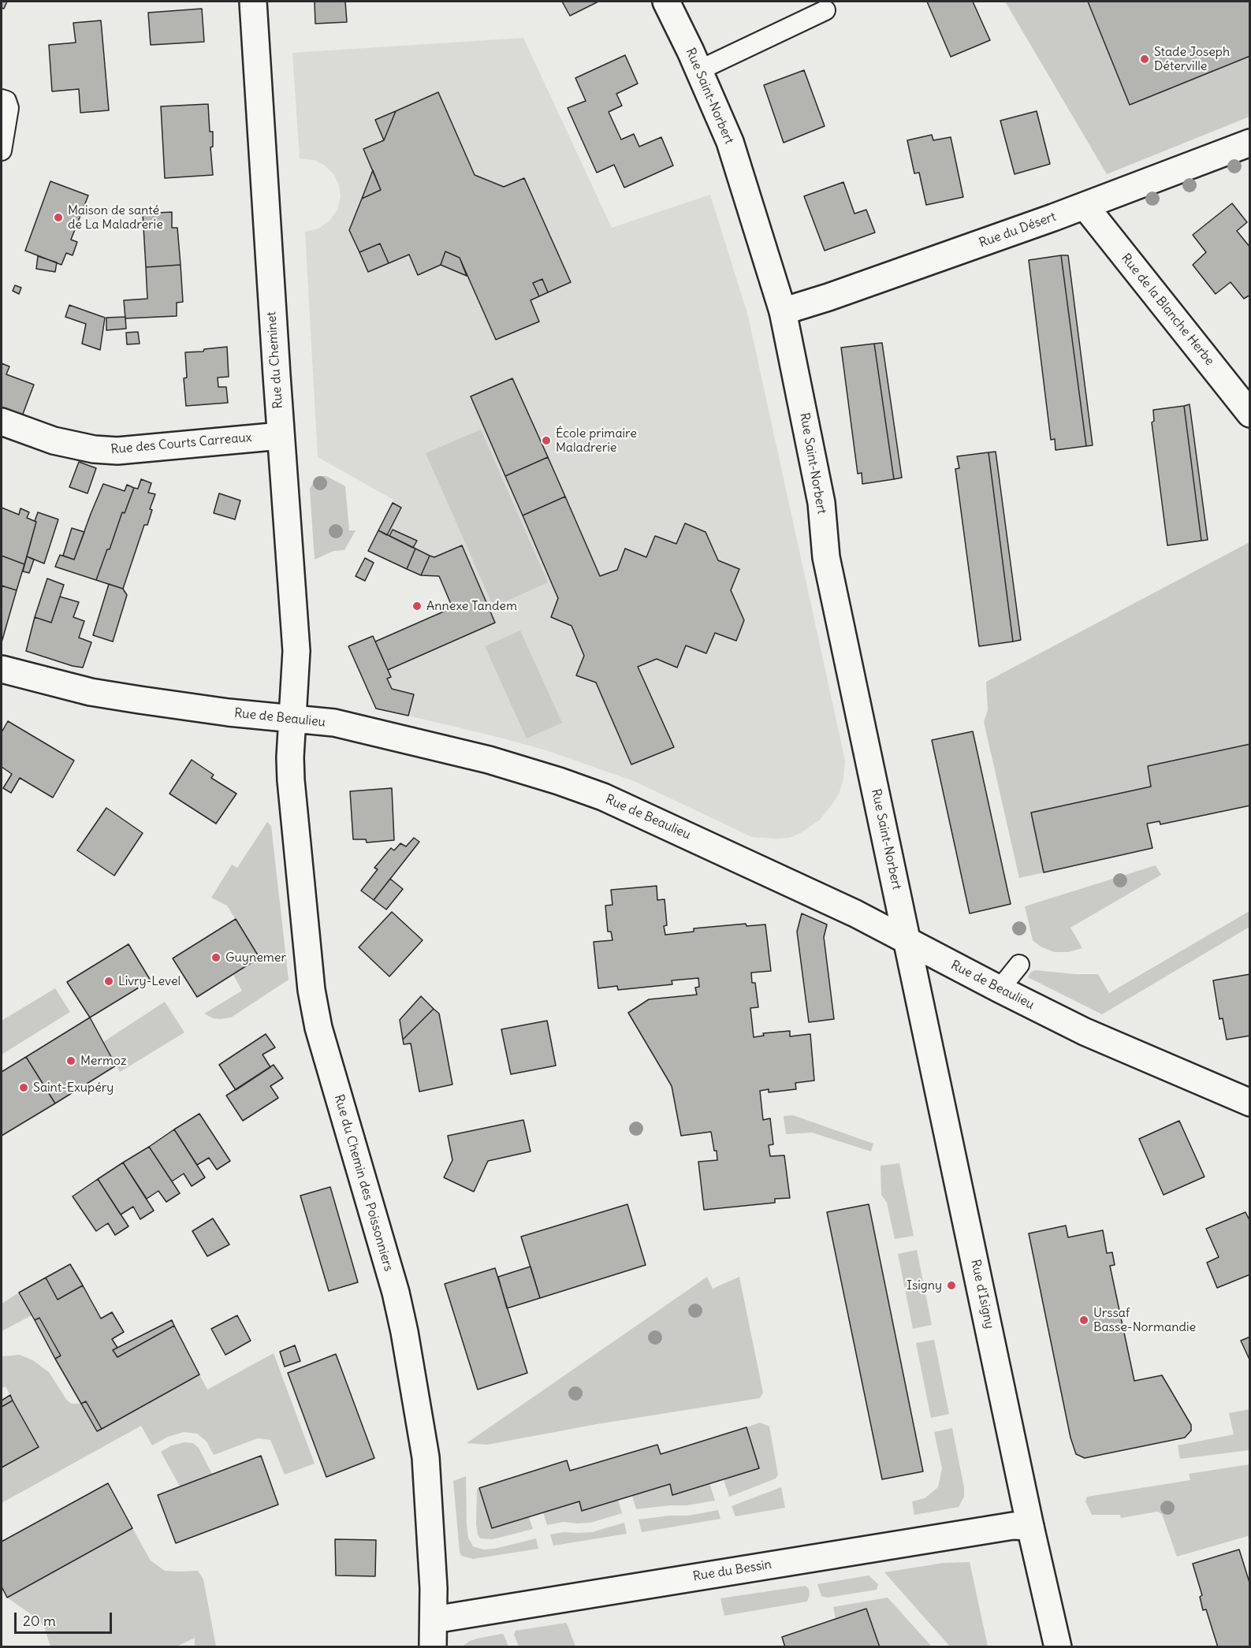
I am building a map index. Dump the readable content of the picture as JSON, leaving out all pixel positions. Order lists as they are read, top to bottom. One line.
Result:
{"streets":{"street":["Rue Saint-Norbert","Rue du Désert","Rue de la Blanche Herbe","Rue du Cheminet","Rue des Courts Carreaux","Rue de Beaulieu","Rue du Chemin des Poissonniers","Rue d'Isigny","Rue du Bessin"]},"crossings":[["Rue Saint-Norbert","Rue du Désert"],["Rue Saint-Norbert","Rue de Beaulieu"],["Rue Saint-Norbert","Rue d'Isigny"],["Rue du Désert","Rue de la Blanche Herbe"],["Rue du Cheminet","Rue des Courts Carreaux"],["Rue du Cheminet","Rue de Beaulieu"],["Rue du Cheminet","Rue du Chemin des Poissonniers"],["Rue de Beaulieu","Rue du Chemin des Poissonniers"],["Rue de Beaulieu","Rue d'Isigny"],["Rue du Chemin des Poissonniers","Rue du Bessin"],["Rue d'Isigny","Rue du Bessin"]],"places":["Stade Joseph Déterville","Maison de santé de La Maladrerie","École primaire Maladrerie","Annexe Tandem","Guynemer","Livry-Level","Mermoz","Saint-Exupéry","Isigny","Urssaf Basse-Normandie"],"scale_bar":"20 m"}
